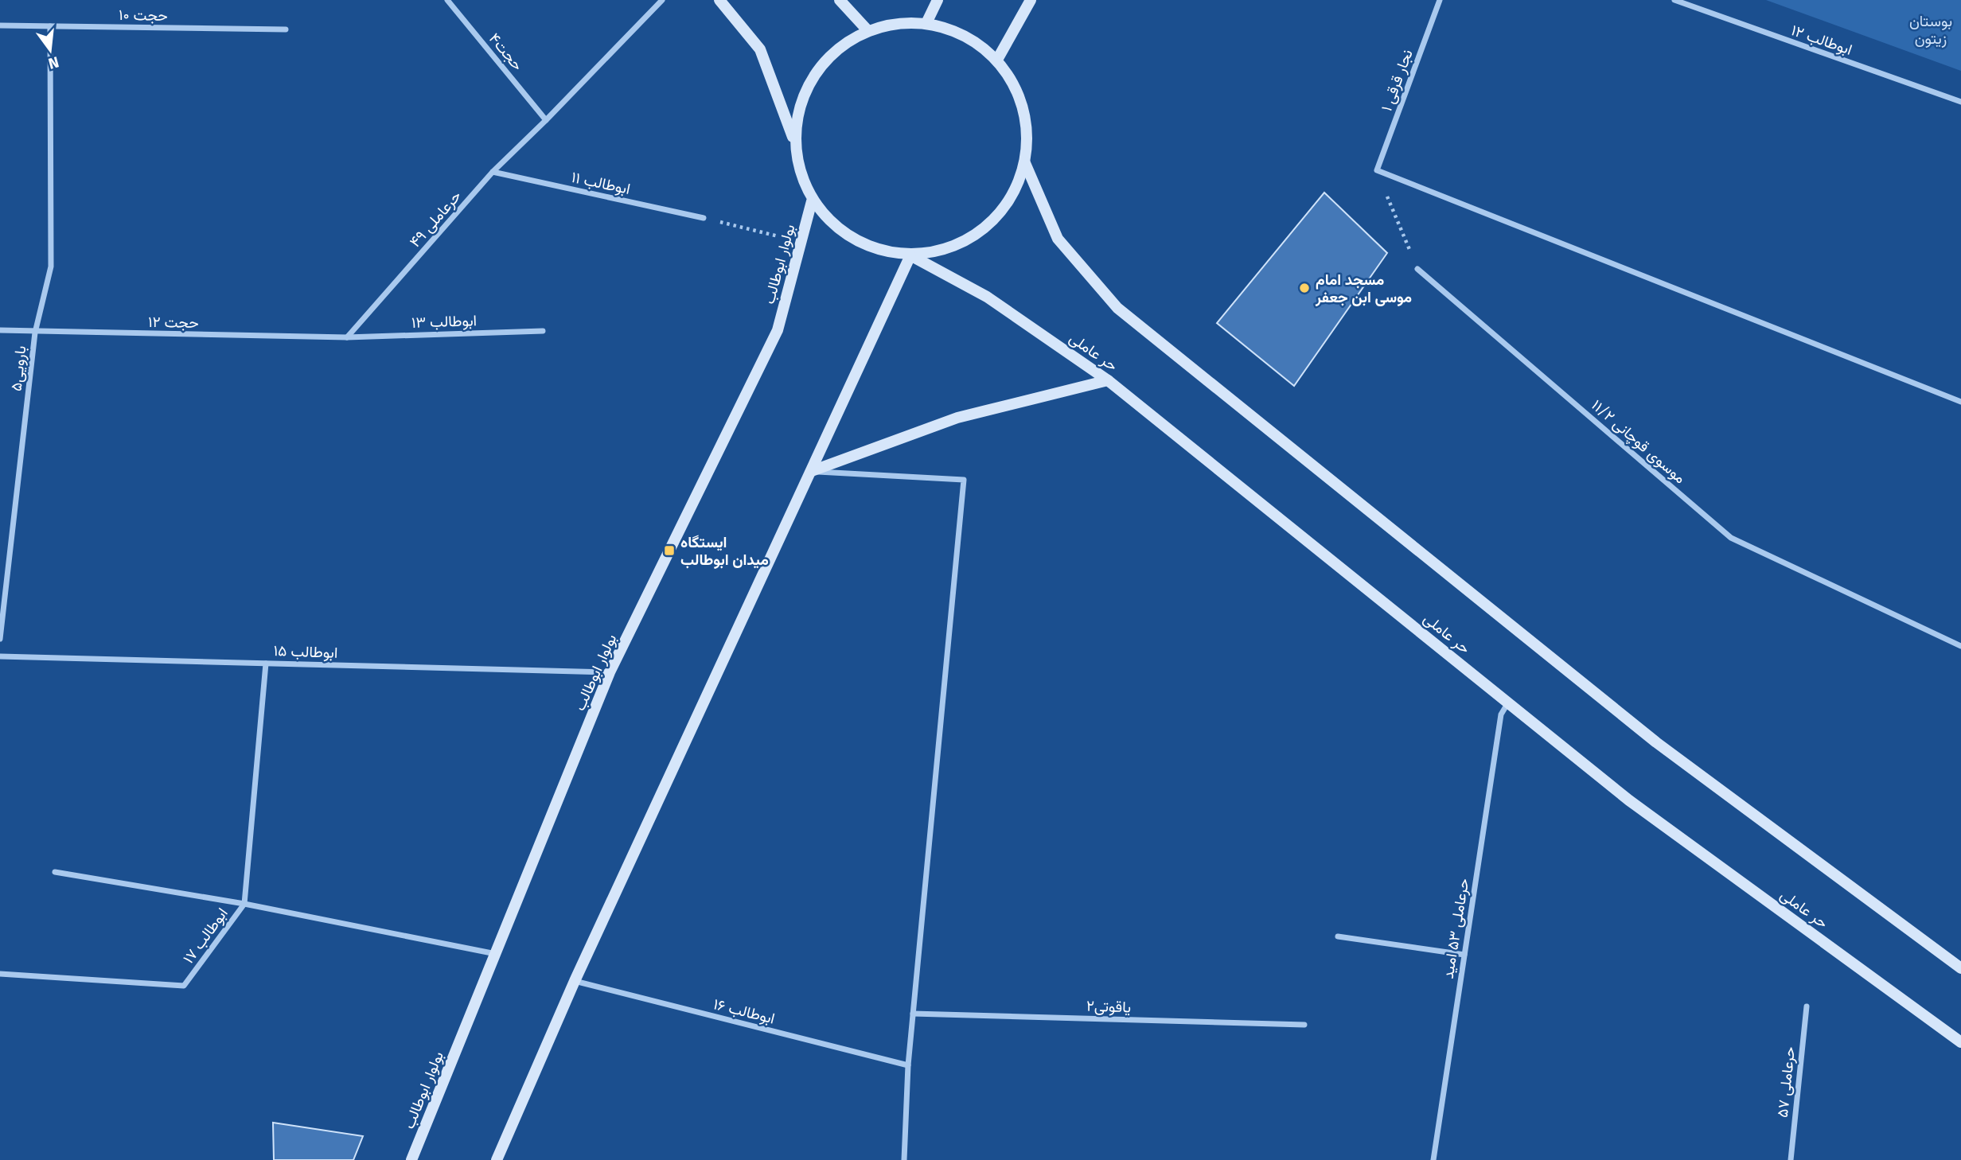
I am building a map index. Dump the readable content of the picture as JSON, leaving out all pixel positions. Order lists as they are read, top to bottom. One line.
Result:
{"streets":{"main road":["بولوار ابوطالب","حر عاملی"],"street":["حجت ۱۰","ابوطالب ۱۲","حجت۴","نجار قرقی ۱","ابوطالب ۱۱","حرعاملی ۴۹","ابوطالب ۱۳","حجت ۱۲","بارویی۵","موسوی قوچانی ۱۱/۲","ابوطالب ۱۵","حرعاملی ۵۳ امید","ابوطالب ۱۷","یاقوتی۲","ابوطالب ۱۶","حرعاملی ۵۷"]},"crossings":[["حجت ۱۰","بارویی۵"],["حجت۴","حرعاملی ۴۹"],["ابوطالب ۱۱","حرعاملی ۴۹"],["حرعاملی ۴۹","ابوطالب ۱۳"],["حرعاملی ۴۹","حجت ۱۲"],["بولوار ابوطالب","ابوطالب ۱۵"],["بولوار ابوطالب","ابوطالب ۱۷"],["ابوطالب ۱۳","حجت ۱۲"],["حجت ۱۲","بارویی۵"],["حر عاملی","حرعاملی ۵۳ امید"]],"parks":["بوستان زیتون"],"places":{"other":["مسجد امام موسی ابن جعفر"],"transit":["ایستگاه میدان ابوطالب"]},"north":"bottom"}
